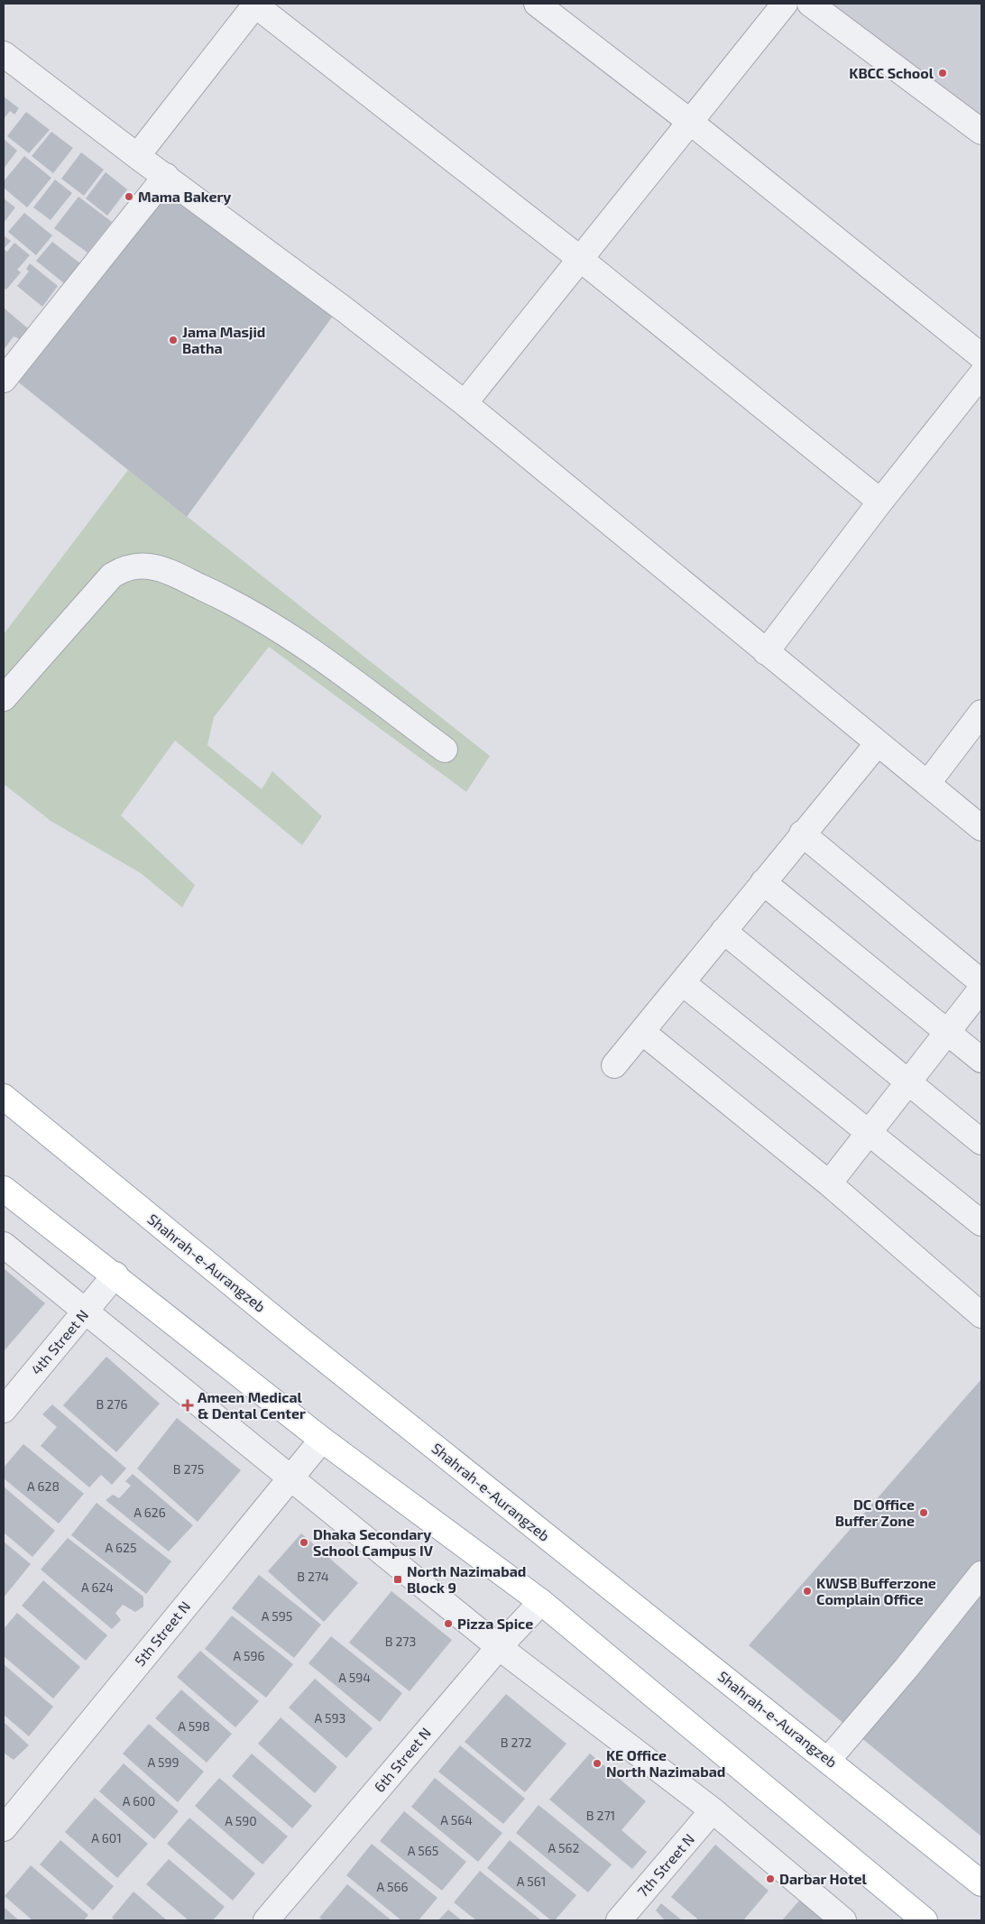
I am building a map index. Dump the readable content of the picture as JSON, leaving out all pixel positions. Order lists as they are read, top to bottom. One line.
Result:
{"streets":{"main road":["Shahrah-e-Aurangzeb"],"street":["4th Street N","5th Street N","6th Street N","7th Street N"]},"places":{"other":["KBCC School","Mama Bakery","Jama Masjid Batha","DC Office Buffer Zone","Dhaka Secondary School Campus IV","KWSB Bufferzone Complain Office","Pizza Spice","KE Office North Nazimabad","Darbar Hotel"],"health":["Ameen Medical & Dental Center"],"transit":["North Nazimabad Block 9"]},"house_numbers":["B 276","B 275","A 628","A 626","A 625","B 274","A 624","A 595","B 273","A 596","A 594","A 593","A 598","B 272","A 599","A 600","B 271","A 564","A 590","A 601","A 562","A 565","A 561","A 566"]}
